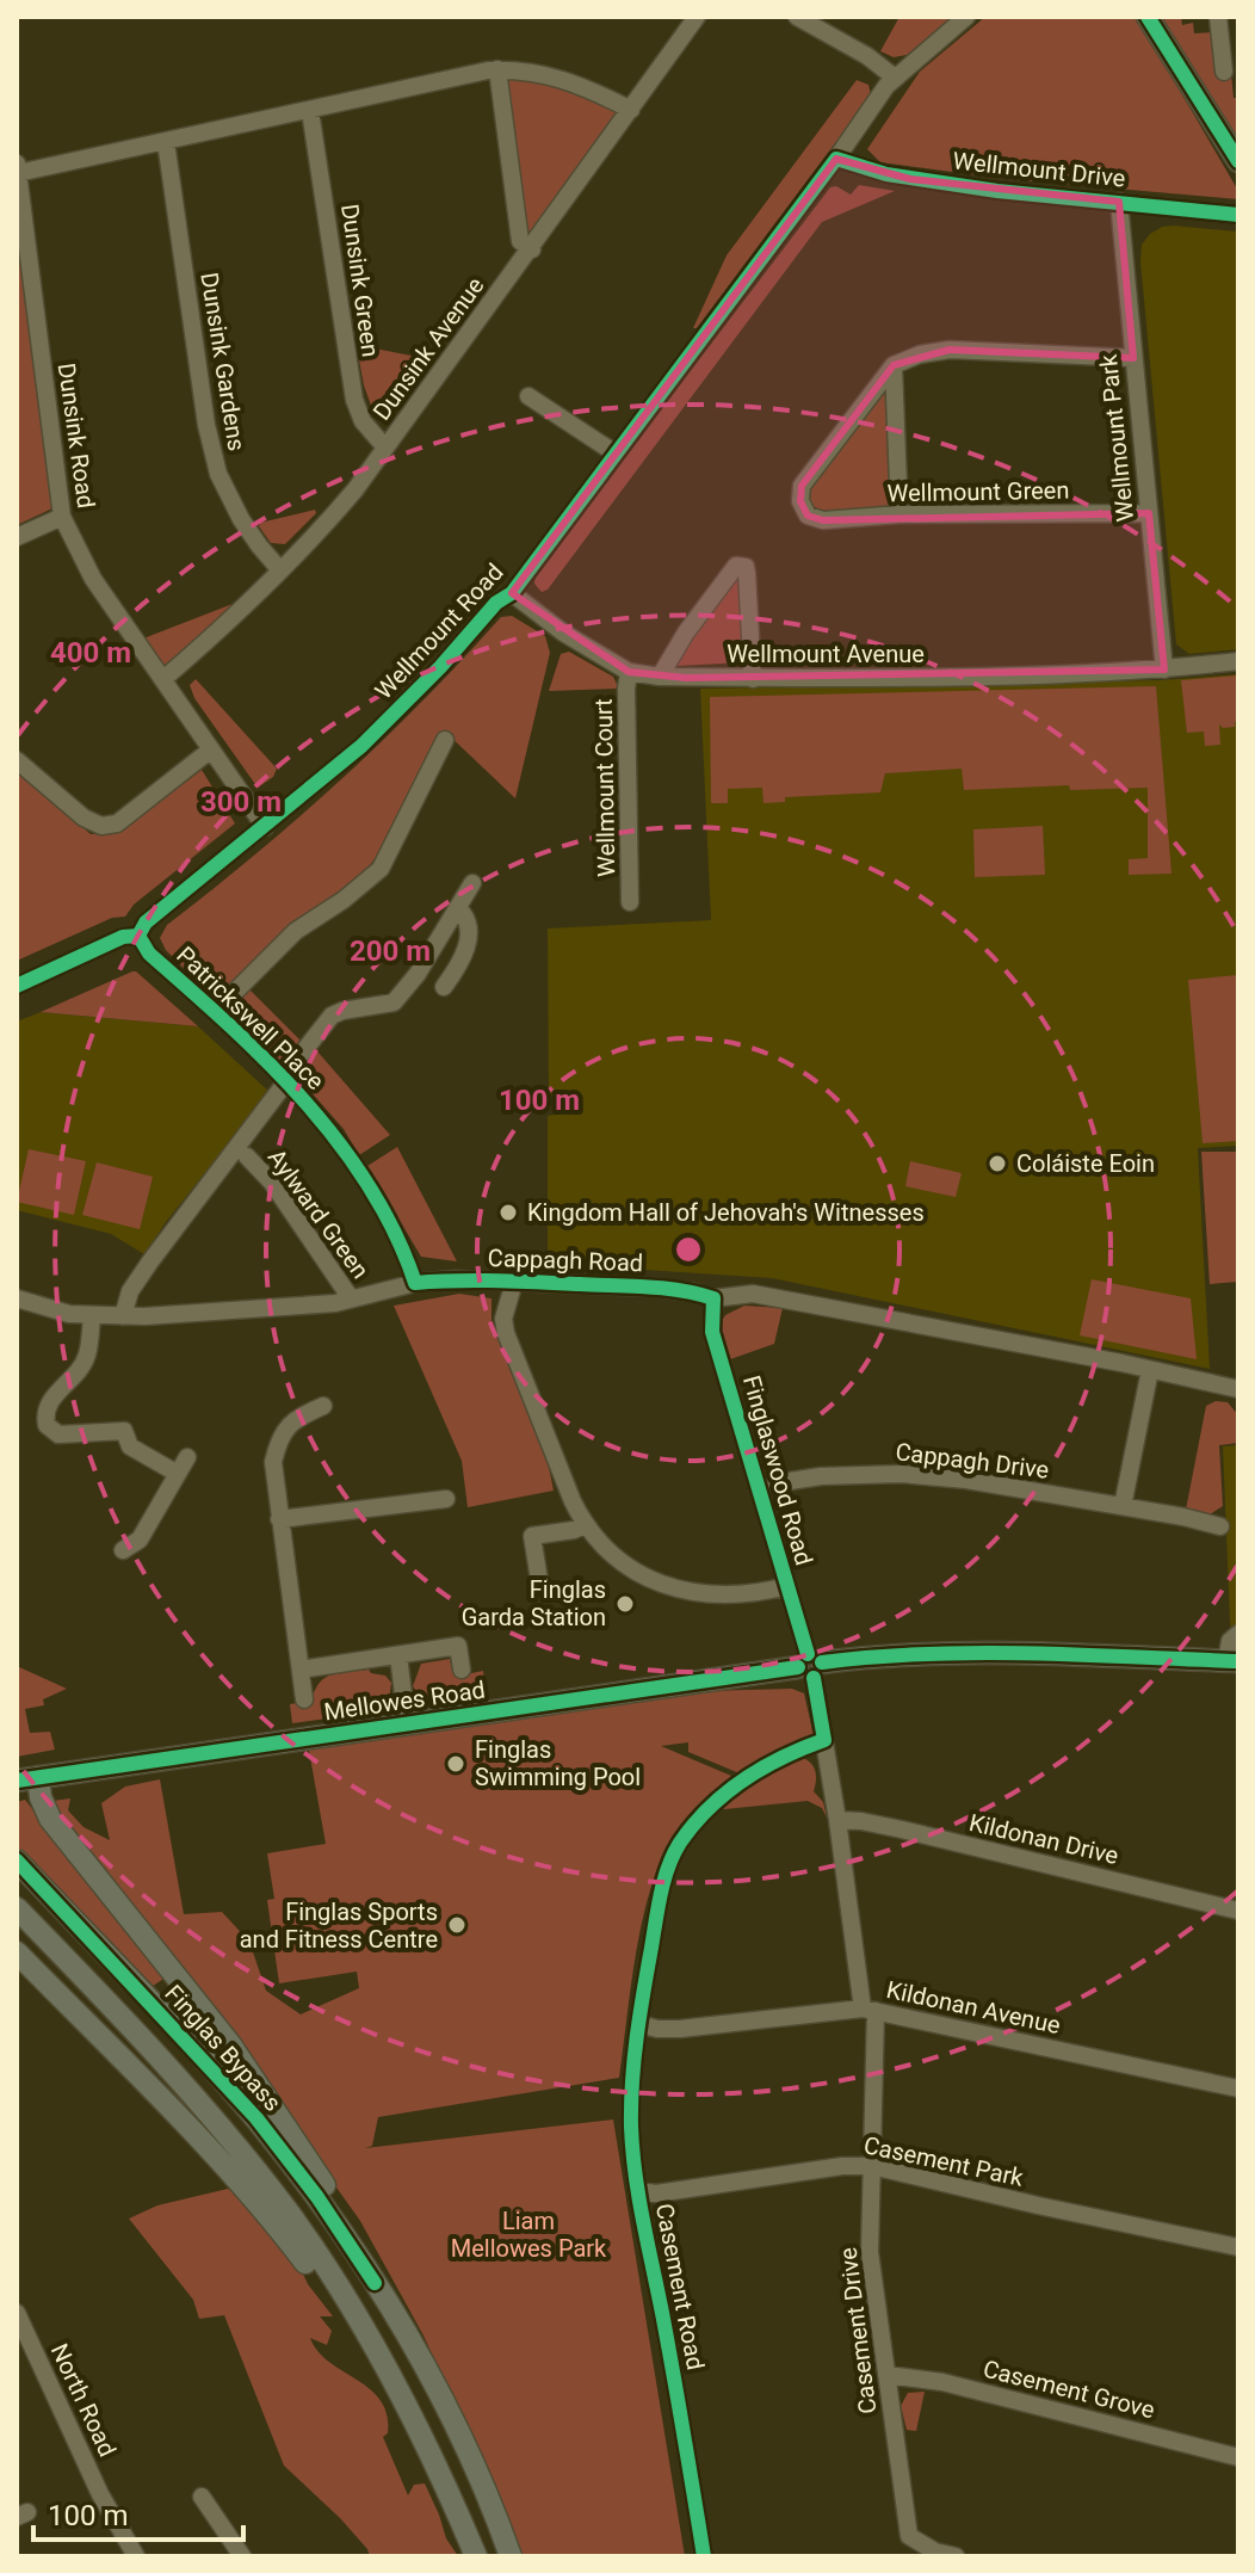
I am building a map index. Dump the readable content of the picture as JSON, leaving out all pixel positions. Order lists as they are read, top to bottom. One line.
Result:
{"streets":{"main road":["Mellowes Road","Finglas Bypass"],"street":["Wellmount Drive","Dunsink Green","Dunsink Avenue","Dunsink Gardens","Dunsink Road","Wellmount Park","Wellmount Green","Wellmount Road","Wellmount Avenue","Wellmount Court","Patrickswell Place","Aylward Green","Cappagh Road","Cappagh Drive","Finglaswood Road","Kildonan Drive","Kildonan Avenue","Casement Park","Casement Road","Casement Drive","Casement Grove","North Road"]},"crossings":[["Wellmount Drive","Wellmount Park"],["Wellmount Drive","Wellmount Road"],["Dunsink Green","Dunsink Avenue"],["Dunsink Avenue","Dunsink Gardens"],["Dunsink Avenue","Dunsink Road"],["Dunsink Road","Wellmount Road"],["Wellmount Park","Wellmount Green"],["Wellmount Park","Wellmount Avenue"],["Wellmount Road","Wellmount Avenue"],["Wellmount Road","Patrickswell Place"],["Wellmount Avenue","Wellmount Court"],["Patrickswell Place","Cappagh Road"],["Aylward Green","Cappagh Road"],["Cappagh Road","Finglaswood Road"],["Cappagh Drive","Finglaswood Road"],["Finglaswood Road","Mellowes Road"],["Finglaswood Road","Kildonan Drive"],["Finglaswood Road","Kildonan Avenue"],["Finglaswood Road","Casement Road"],["Finglaswood Road","Casement Drive"],["Kildonan Avenue","Casement Road"],["Kildonan Avenue","Casement Drive"],["Casement Park","Casement Road"],["Casement Park","Casement Drive"],["Casement Drive","Casement Grove"]],"parks":["Liam Mellowes Park"],"places":["Coláiste Eoin","Kingdom Hall of Jehovah's Witnesses","Finglas Garda Station","Finglas Swimming Pool","Finglas Sports and Fitness Centre"],"scale_bar":"100 m","rings":["400 m","300 m","200 m","100 m"]}
